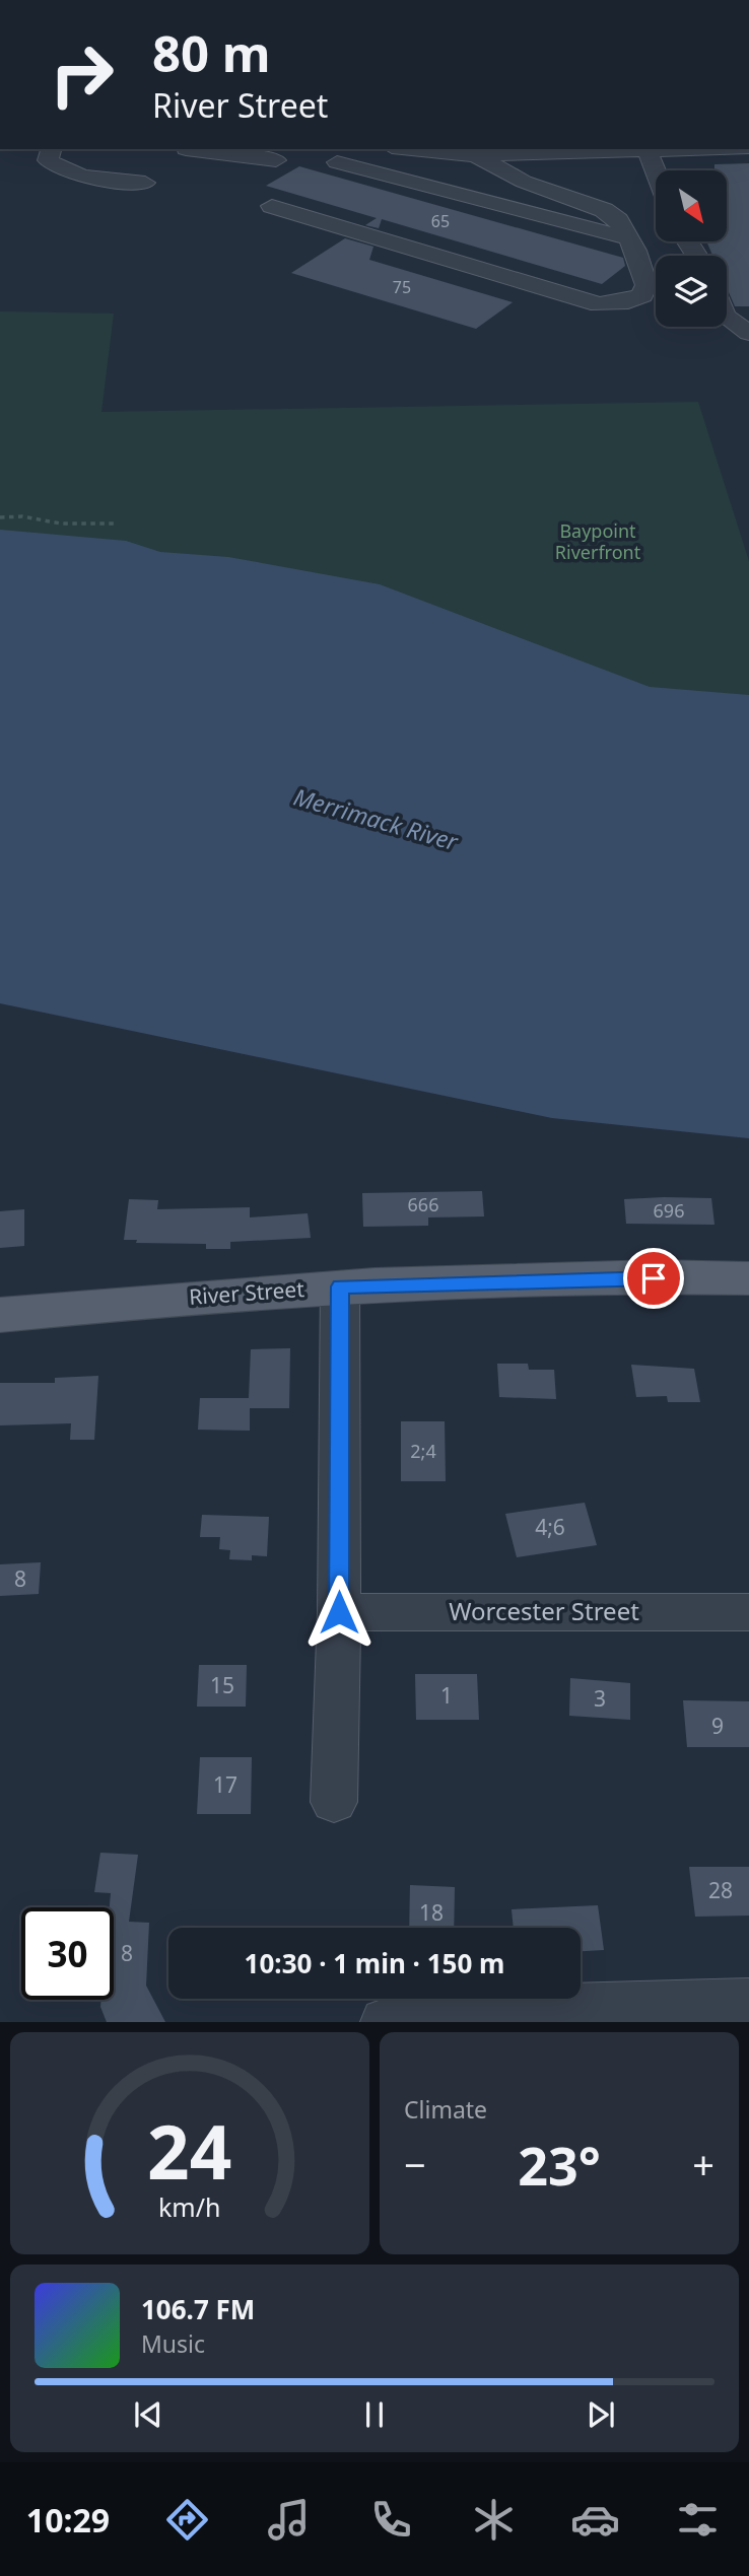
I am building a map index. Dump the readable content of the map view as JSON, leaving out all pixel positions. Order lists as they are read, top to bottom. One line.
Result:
{"streets":{"main road":["River Street"],"street":["Worcester Street"]},"water":["Merrimack River"],"parks":["Baypoint Riverfront"],"house_numbers":["65","75","666","696","2;4","4;6","8","15","1","3","9","17","28","18","8"],"north":"bottom right","page":{"turn":["80 m","River Street"],"limit":"30","trip":"10:30 · 1 min · 150 m","tile":"Climate","heat":["−","23°","+"],"song":["106.7 FM","Music"],"tabs":"10:29","gauge":["24","km/h"]}}
